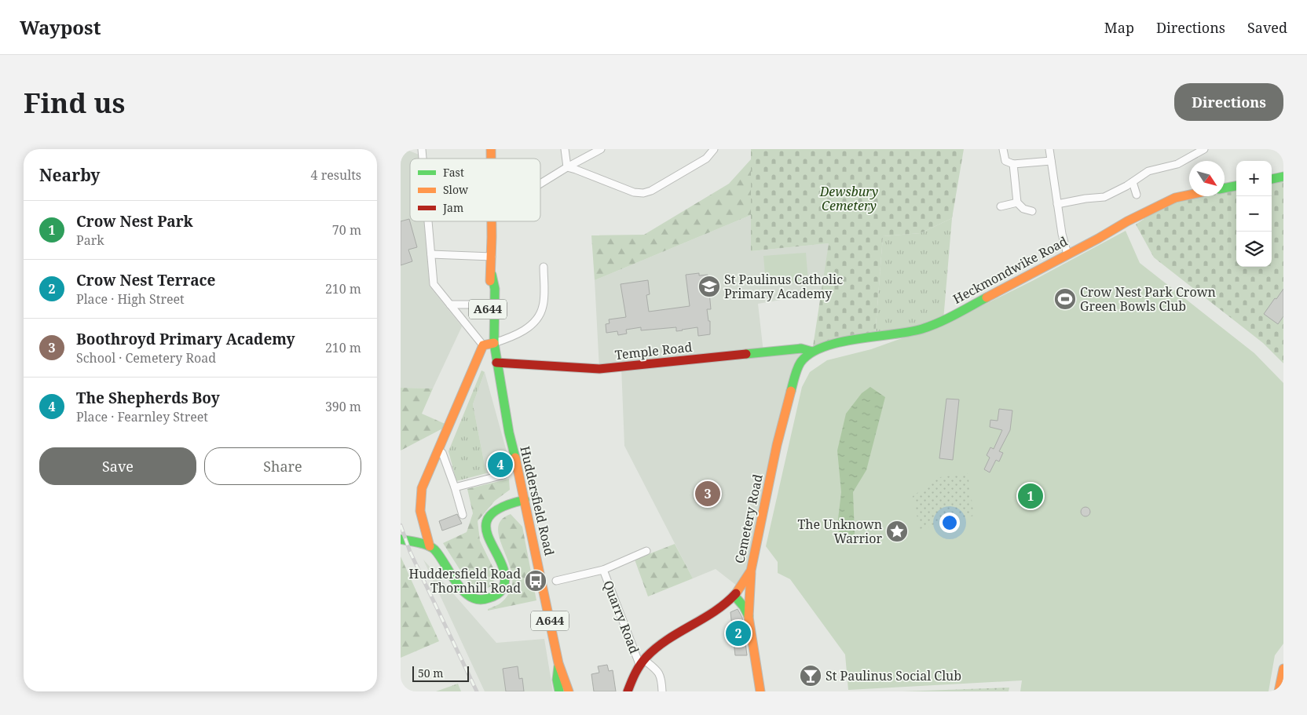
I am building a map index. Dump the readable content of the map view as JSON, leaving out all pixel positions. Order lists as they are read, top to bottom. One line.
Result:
{"streets":{"main road":["Heckmondwike Road","A644","Temple Road","Huddersfield Road","Cemetery Road"],"street":["Quarry Road"]},"crossings":[["Heckmondwike Road","Temple Road"],["Heckmondwike Road","Cemetery Road"],["Temple Road","Huddersfield Road"],["Temple Road","Cemetery Road"],["Cemetery Road","Quarry Road"]],"parks":["Dewsbury Cemetery"],"places":{"school or university":["St Paulinus Catholic Primary Academy"],"sports":["Crow Nest Park Crown Green Bowls Club"],"place":["The Unknown Warrior"],"bus stop":["Huddersfield Road Thornhill Road"],"bar":["St Paulinus Social Club"]},"legend":["Fast","Slow","Jam"],"scale_bar":"50 m","north":"bottom right","page":{"header":"Waypost","nav":["Map","Directions","Saved"],"buttons":["Directions",["Save","Share"]],"title":"Find us","heading":["Nearby","4 results"],"map_buttons":["+","−"],"list":[{"mark":"1","name":"Crow Nest Park","note":"Park","value":"70 m"},{"mark":"2","name":"Crow Nest Terrace","note":"Place · High Street","value":"210 m"},{"mark":"3","name":"Boothroyd Primary Academy","note":"School · Cemetery Road","value":"210 m"},{"mark":"4","name":"The Shepherds Boy","note":"Place · Fearnley Street","value":"390 m"}],"pins":["4","3","1","2"],"scale":"50 m"}}
